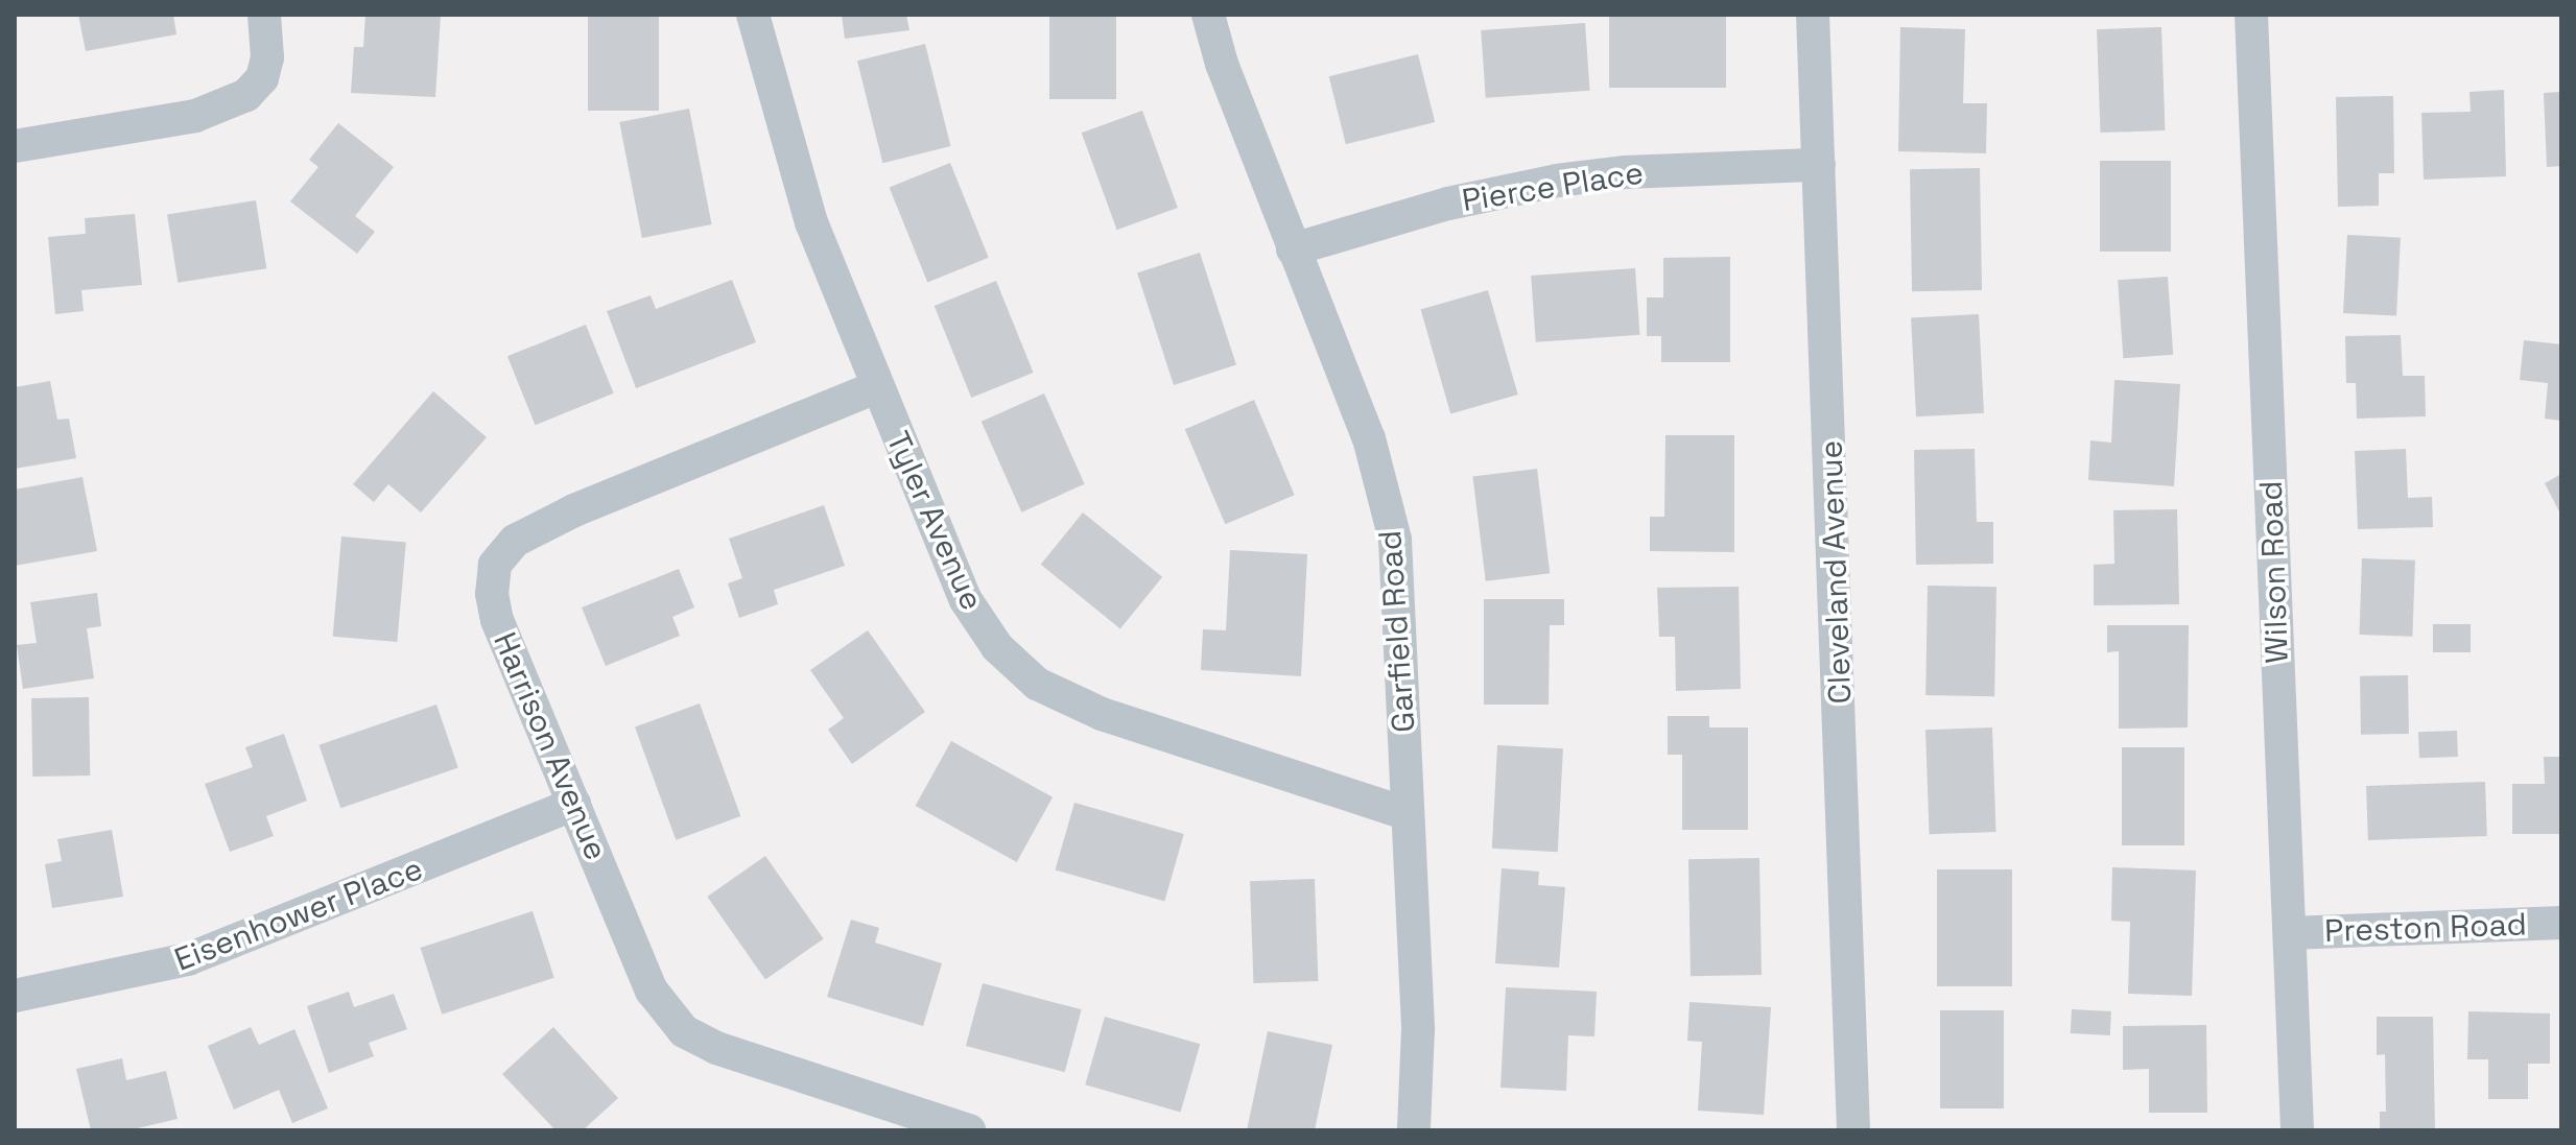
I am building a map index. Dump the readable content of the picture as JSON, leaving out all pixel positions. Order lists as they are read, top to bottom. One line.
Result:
{"streets":{"street":["Pierce Place","Tyler Avenue","Cleveland Avenue","Wilson Road","Garfield Road","Harrison Avenue","Eisenhower Place","Preston Road"]},"crossings":[["Pierce Place","Cleveland Avenue"],["Pierce Place","Garfield Road"],["Tyler Avenue","Garfield Road"],["Tyler Avenue","Harrison Avenue"],["Wilson Road","Preston Road"],["Harrison Avenue","Eisenhower Place"]]}
